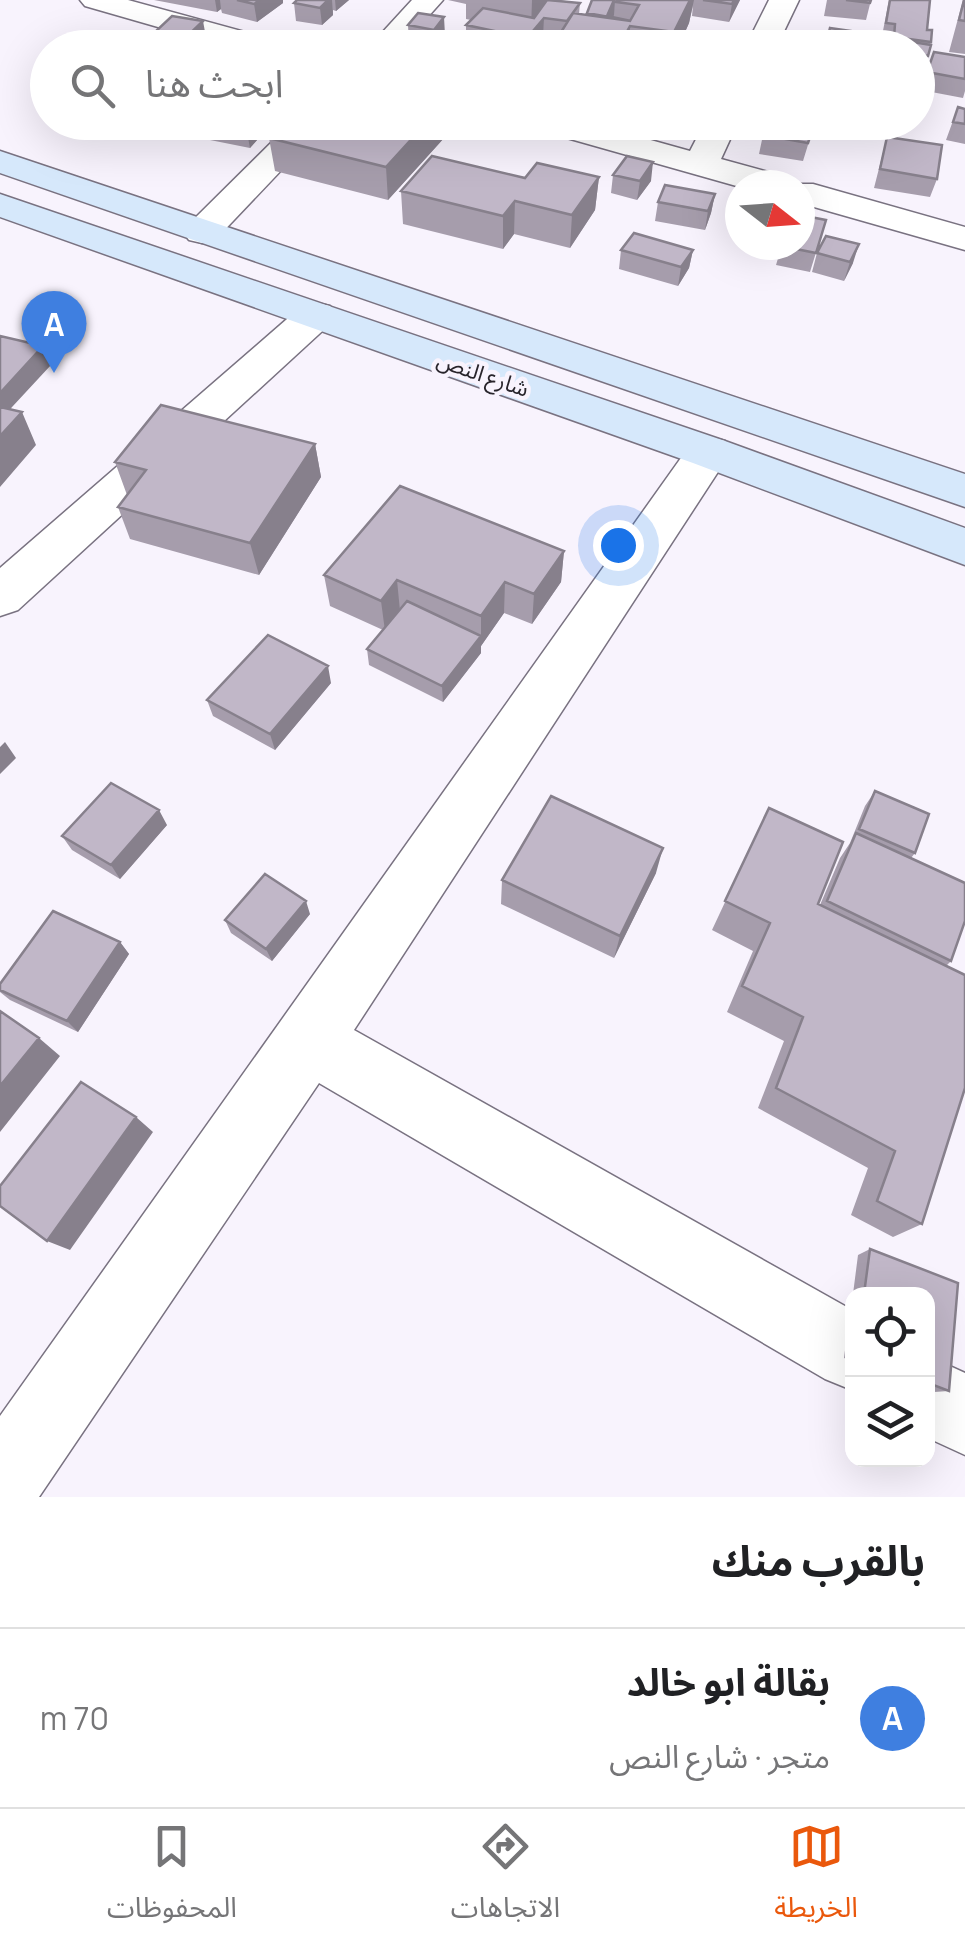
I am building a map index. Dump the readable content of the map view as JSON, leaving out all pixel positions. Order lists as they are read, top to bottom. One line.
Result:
{"streets":{"main road":["شارع النص"]},"north":"right","page":{"search":"ابحث هنا","pins":"A","heading":"بالقرب منك","list":[{"mark":"A","name":"بقالة ابو خالد","note":"متجر · شارع النص","value":"70 m"}],"nav":["الخريطة","الاتجاهات","المحفوظات"]}}
